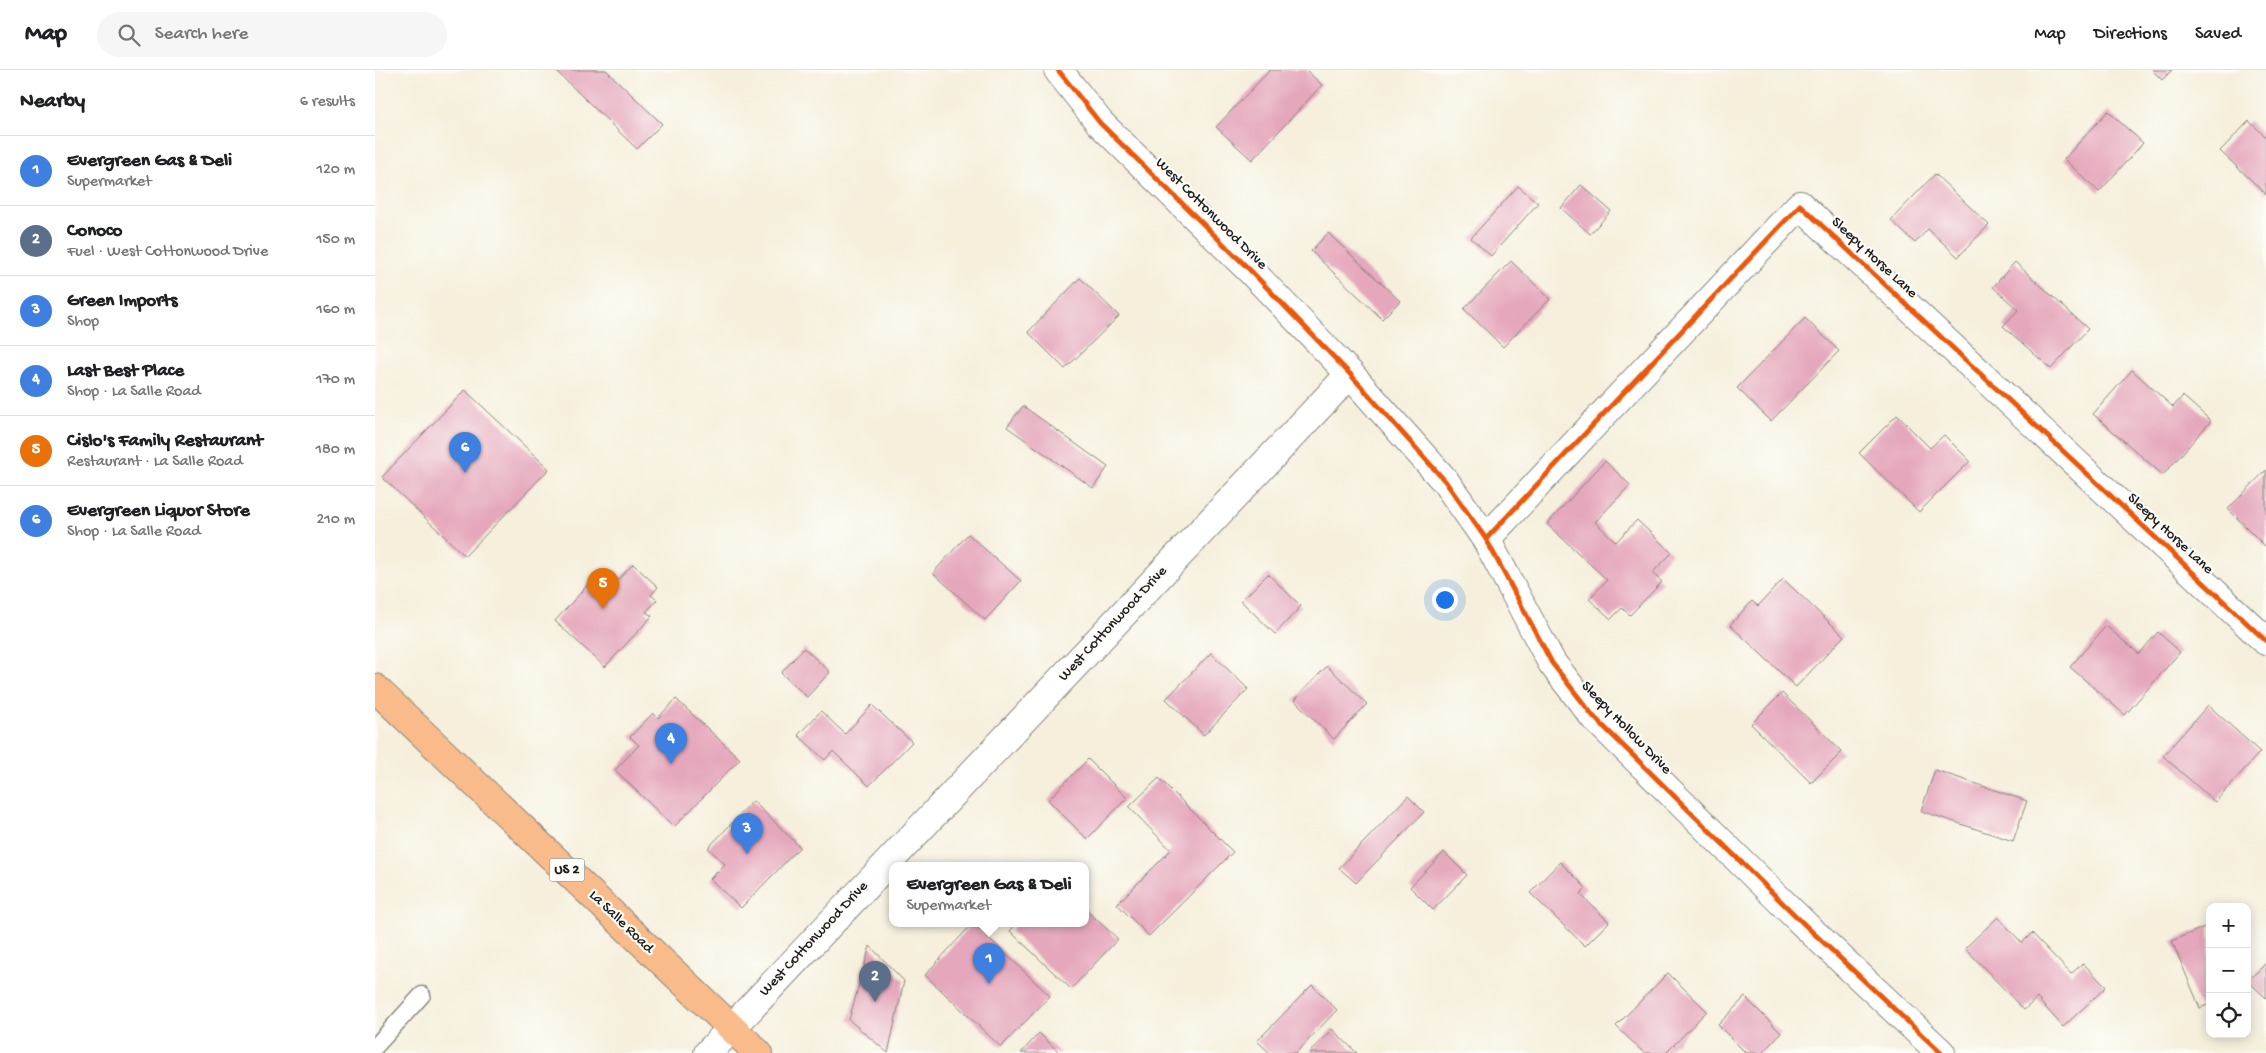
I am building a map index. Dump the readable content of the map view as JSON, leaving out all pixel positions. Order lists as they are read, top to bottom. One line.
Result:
{"streets":{"highway":["US 2","La Salle Road"],"street":["West Cottonwood Drive","Sleepy Horse Lane","Sleepy Hollow Drive"]},"crossings":[["West Cottonwood Drive","Sleepy Hollow Drive"],["West Cottonwood Drive","La Salle Road"],["Sleepy Horse Lane","Sleepy Hollow Drive"]],"page":{"header":"Map","search":"Search here","nav":["Map","Directions","Saved"],"heading":["Nearby","6 results"],"list":[{"mark":"1","name":"Evergreen Gas & Deli","note":"Supermarket","value":"120 m"},{"mark":"2","name":"Conoco","note":"Fuel · West Cottonwood Drive","value":"150 m"},{"mark":"3","name":"Green Imports","note":"Shop","value":"160 m"},{"mark":"4","name":"Last Best Place","note":"Shop · La Salle Road","value":"170 m"},{"mark":"5","name":"Cislo's Family Restaurant","note":"Restaurant · La Salle Road","value":"180 m"},{"mark":"6","name":"Evergreen Liquor Store","note":"Shop · La Salle Road","value":"210 m"}],"pins":["6","5","4","3","1","2"],"popup":["Evergreen Gas & Deli","Supermarket"],"map_buttons":["+","−"]}}
